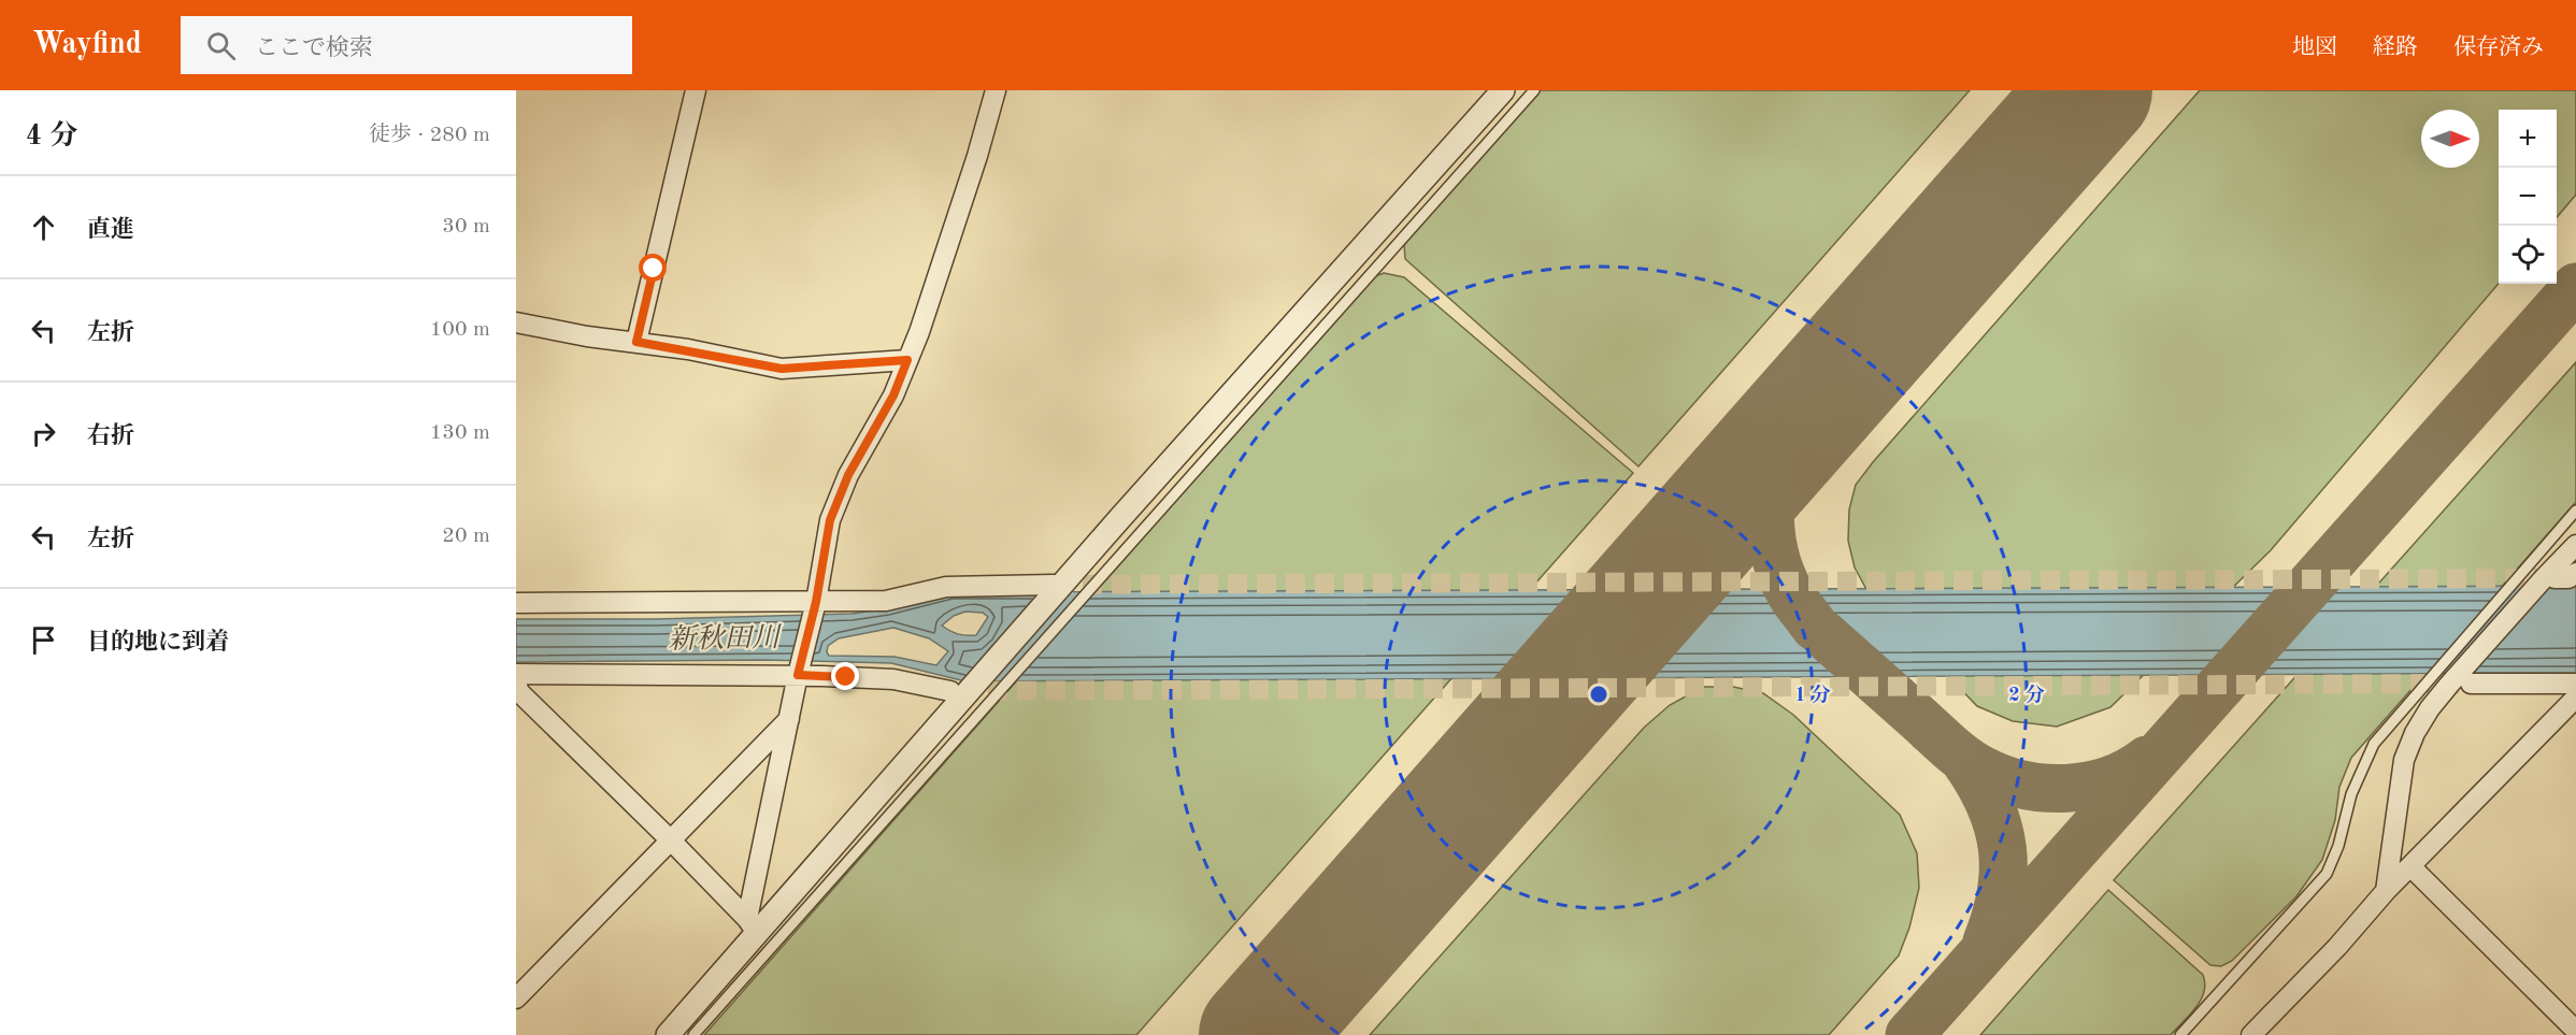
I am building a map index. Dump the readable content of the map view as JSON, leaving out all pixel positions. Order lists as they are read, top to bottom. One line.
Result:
{"water":["新秋田川"],"north":"right","page":{"header":"Wayfind","search":"ここで検索","nav":["地図","経路","保存済み"],"heading":["4 分","徒歩 · 280 m"],"map_buttons":["+","−"],"list":[["直進","30 m"],["左折","100 m"],["右折","130 m"],["左折","20 m"],"目的地に到着"]},"rings":["1 分","2 分"]}
